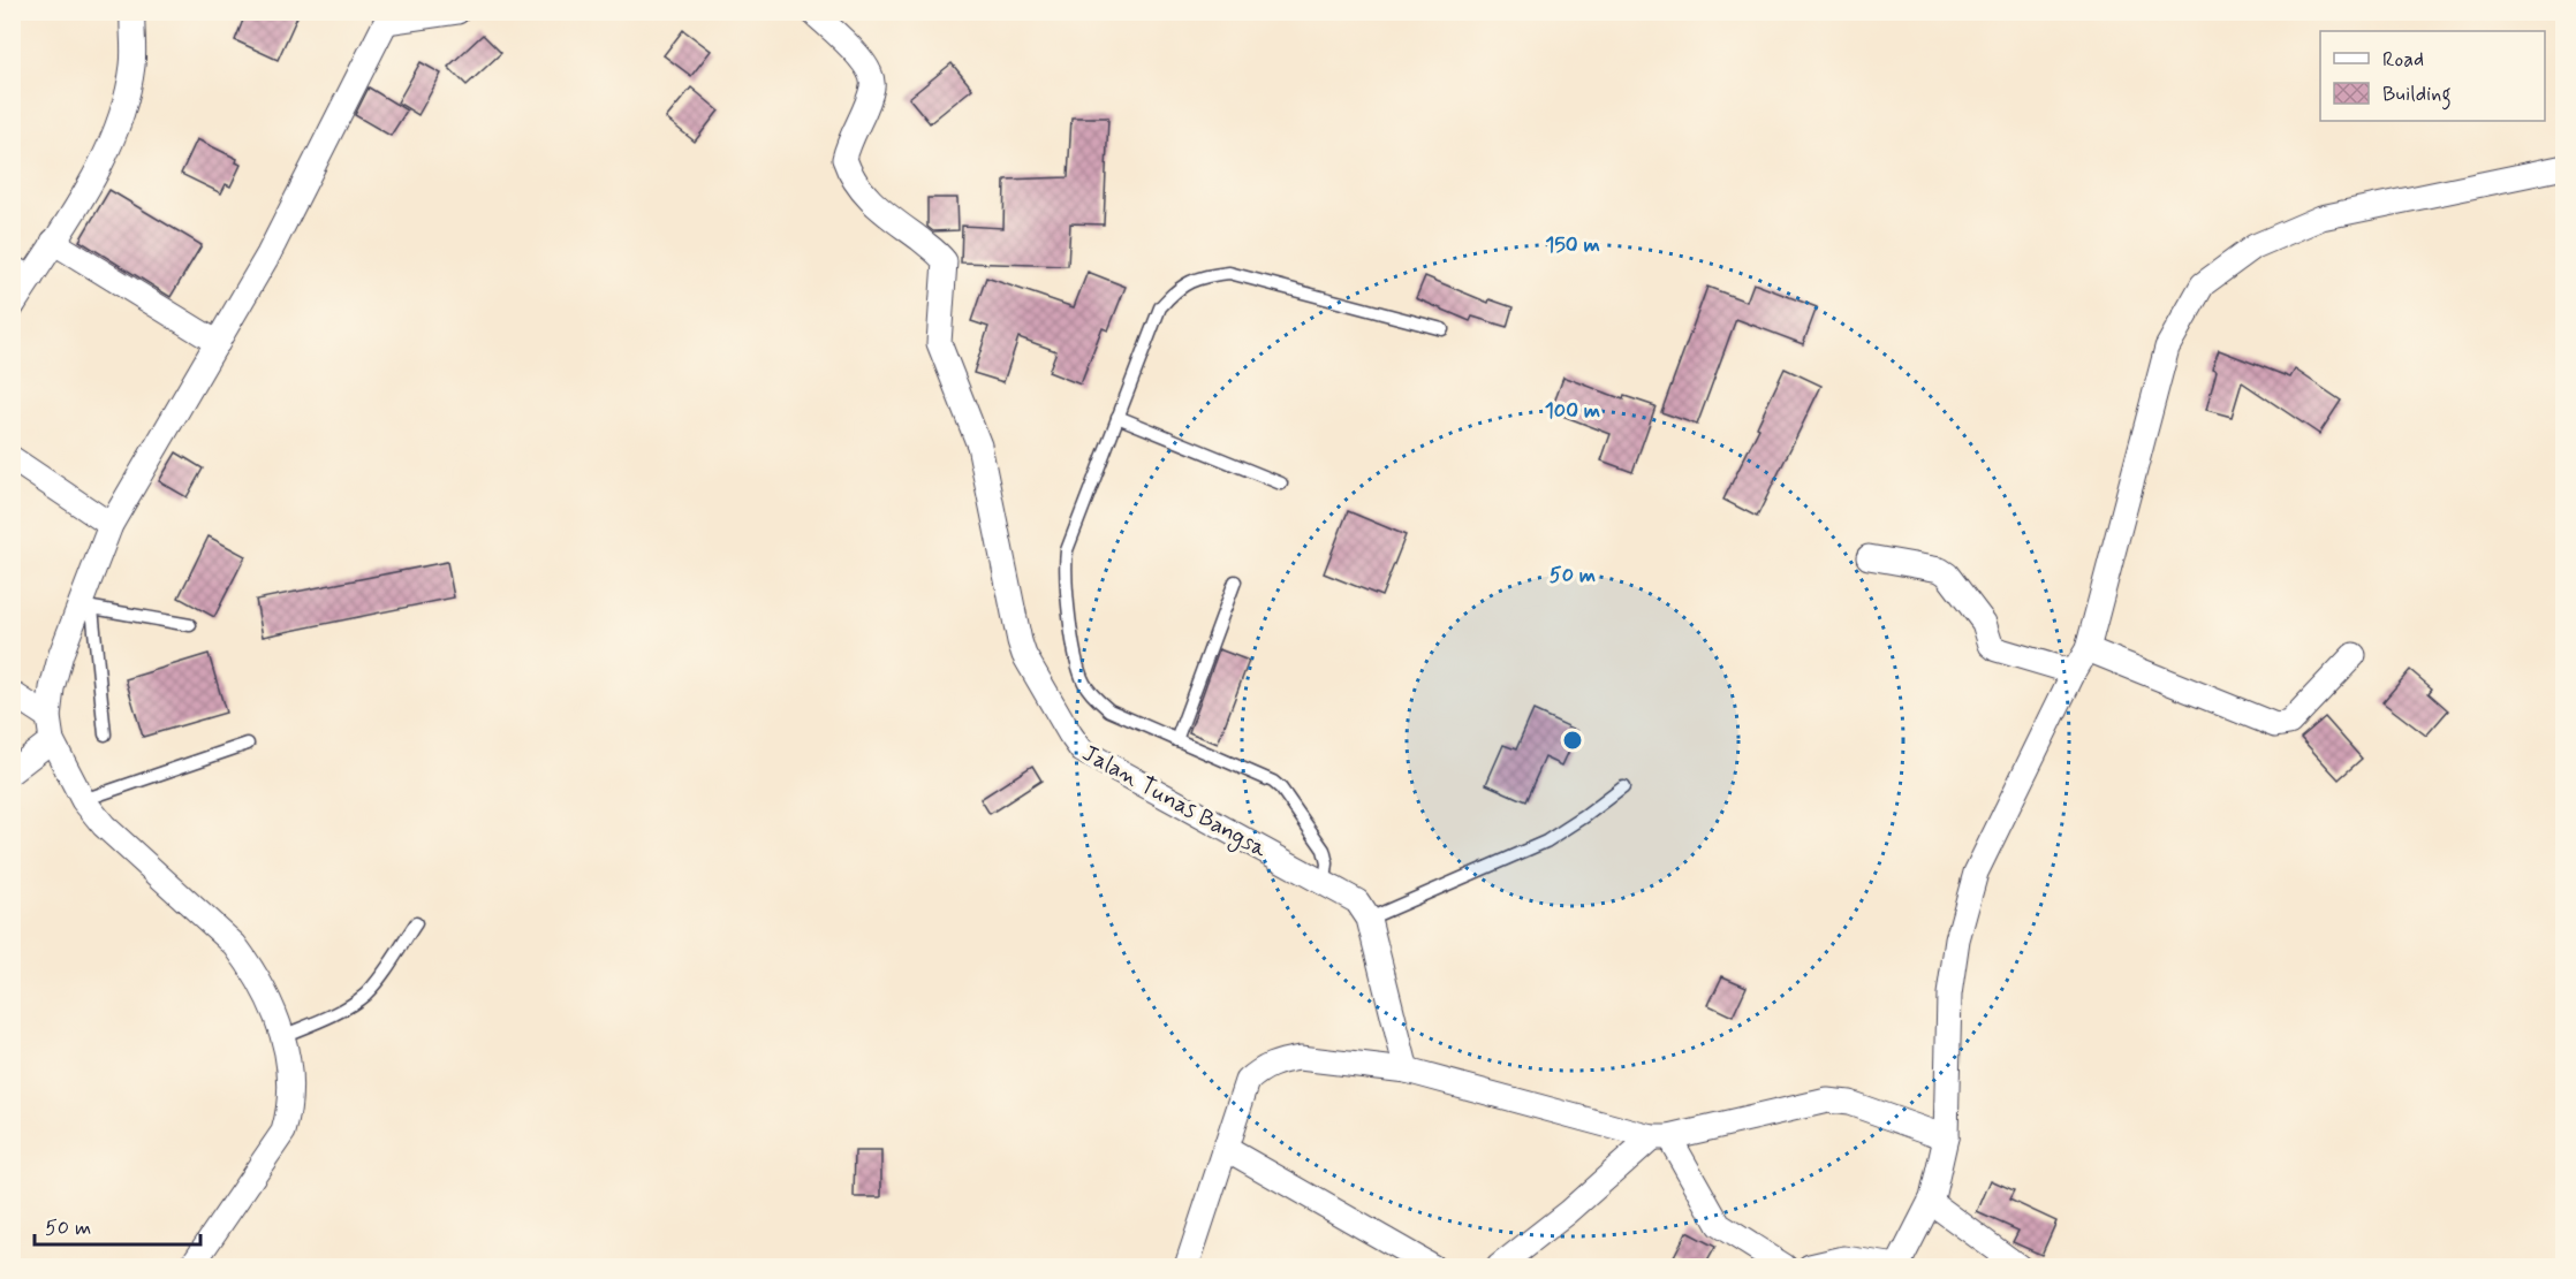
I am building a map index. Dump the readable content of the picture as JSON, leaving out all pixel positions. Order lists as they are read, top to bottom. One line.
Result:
{"streets":{"street":["Jalan Tunas Bangsa"]},"legend":["Road","Building"],"scale_bar":"50 m","rings":["150 m","100 m","50 m"]}
